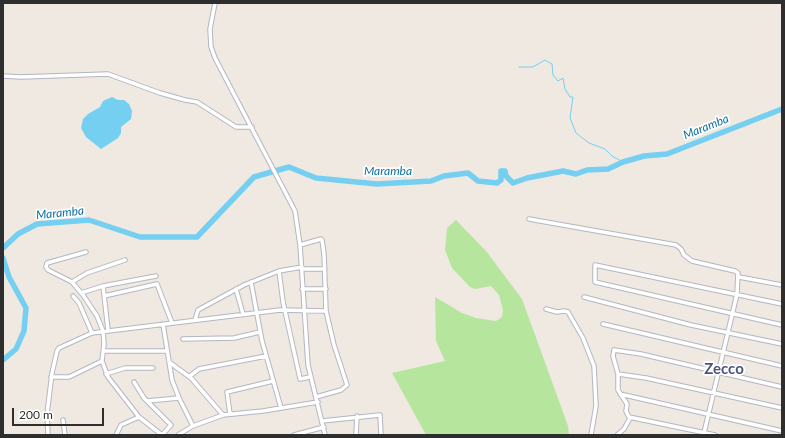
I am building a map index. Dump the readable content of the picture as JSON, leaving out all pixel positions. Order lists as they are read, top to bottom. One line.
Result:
{"districts":["Zecco"],"water":["Maramba"],"scale_bar":"200 m"}
